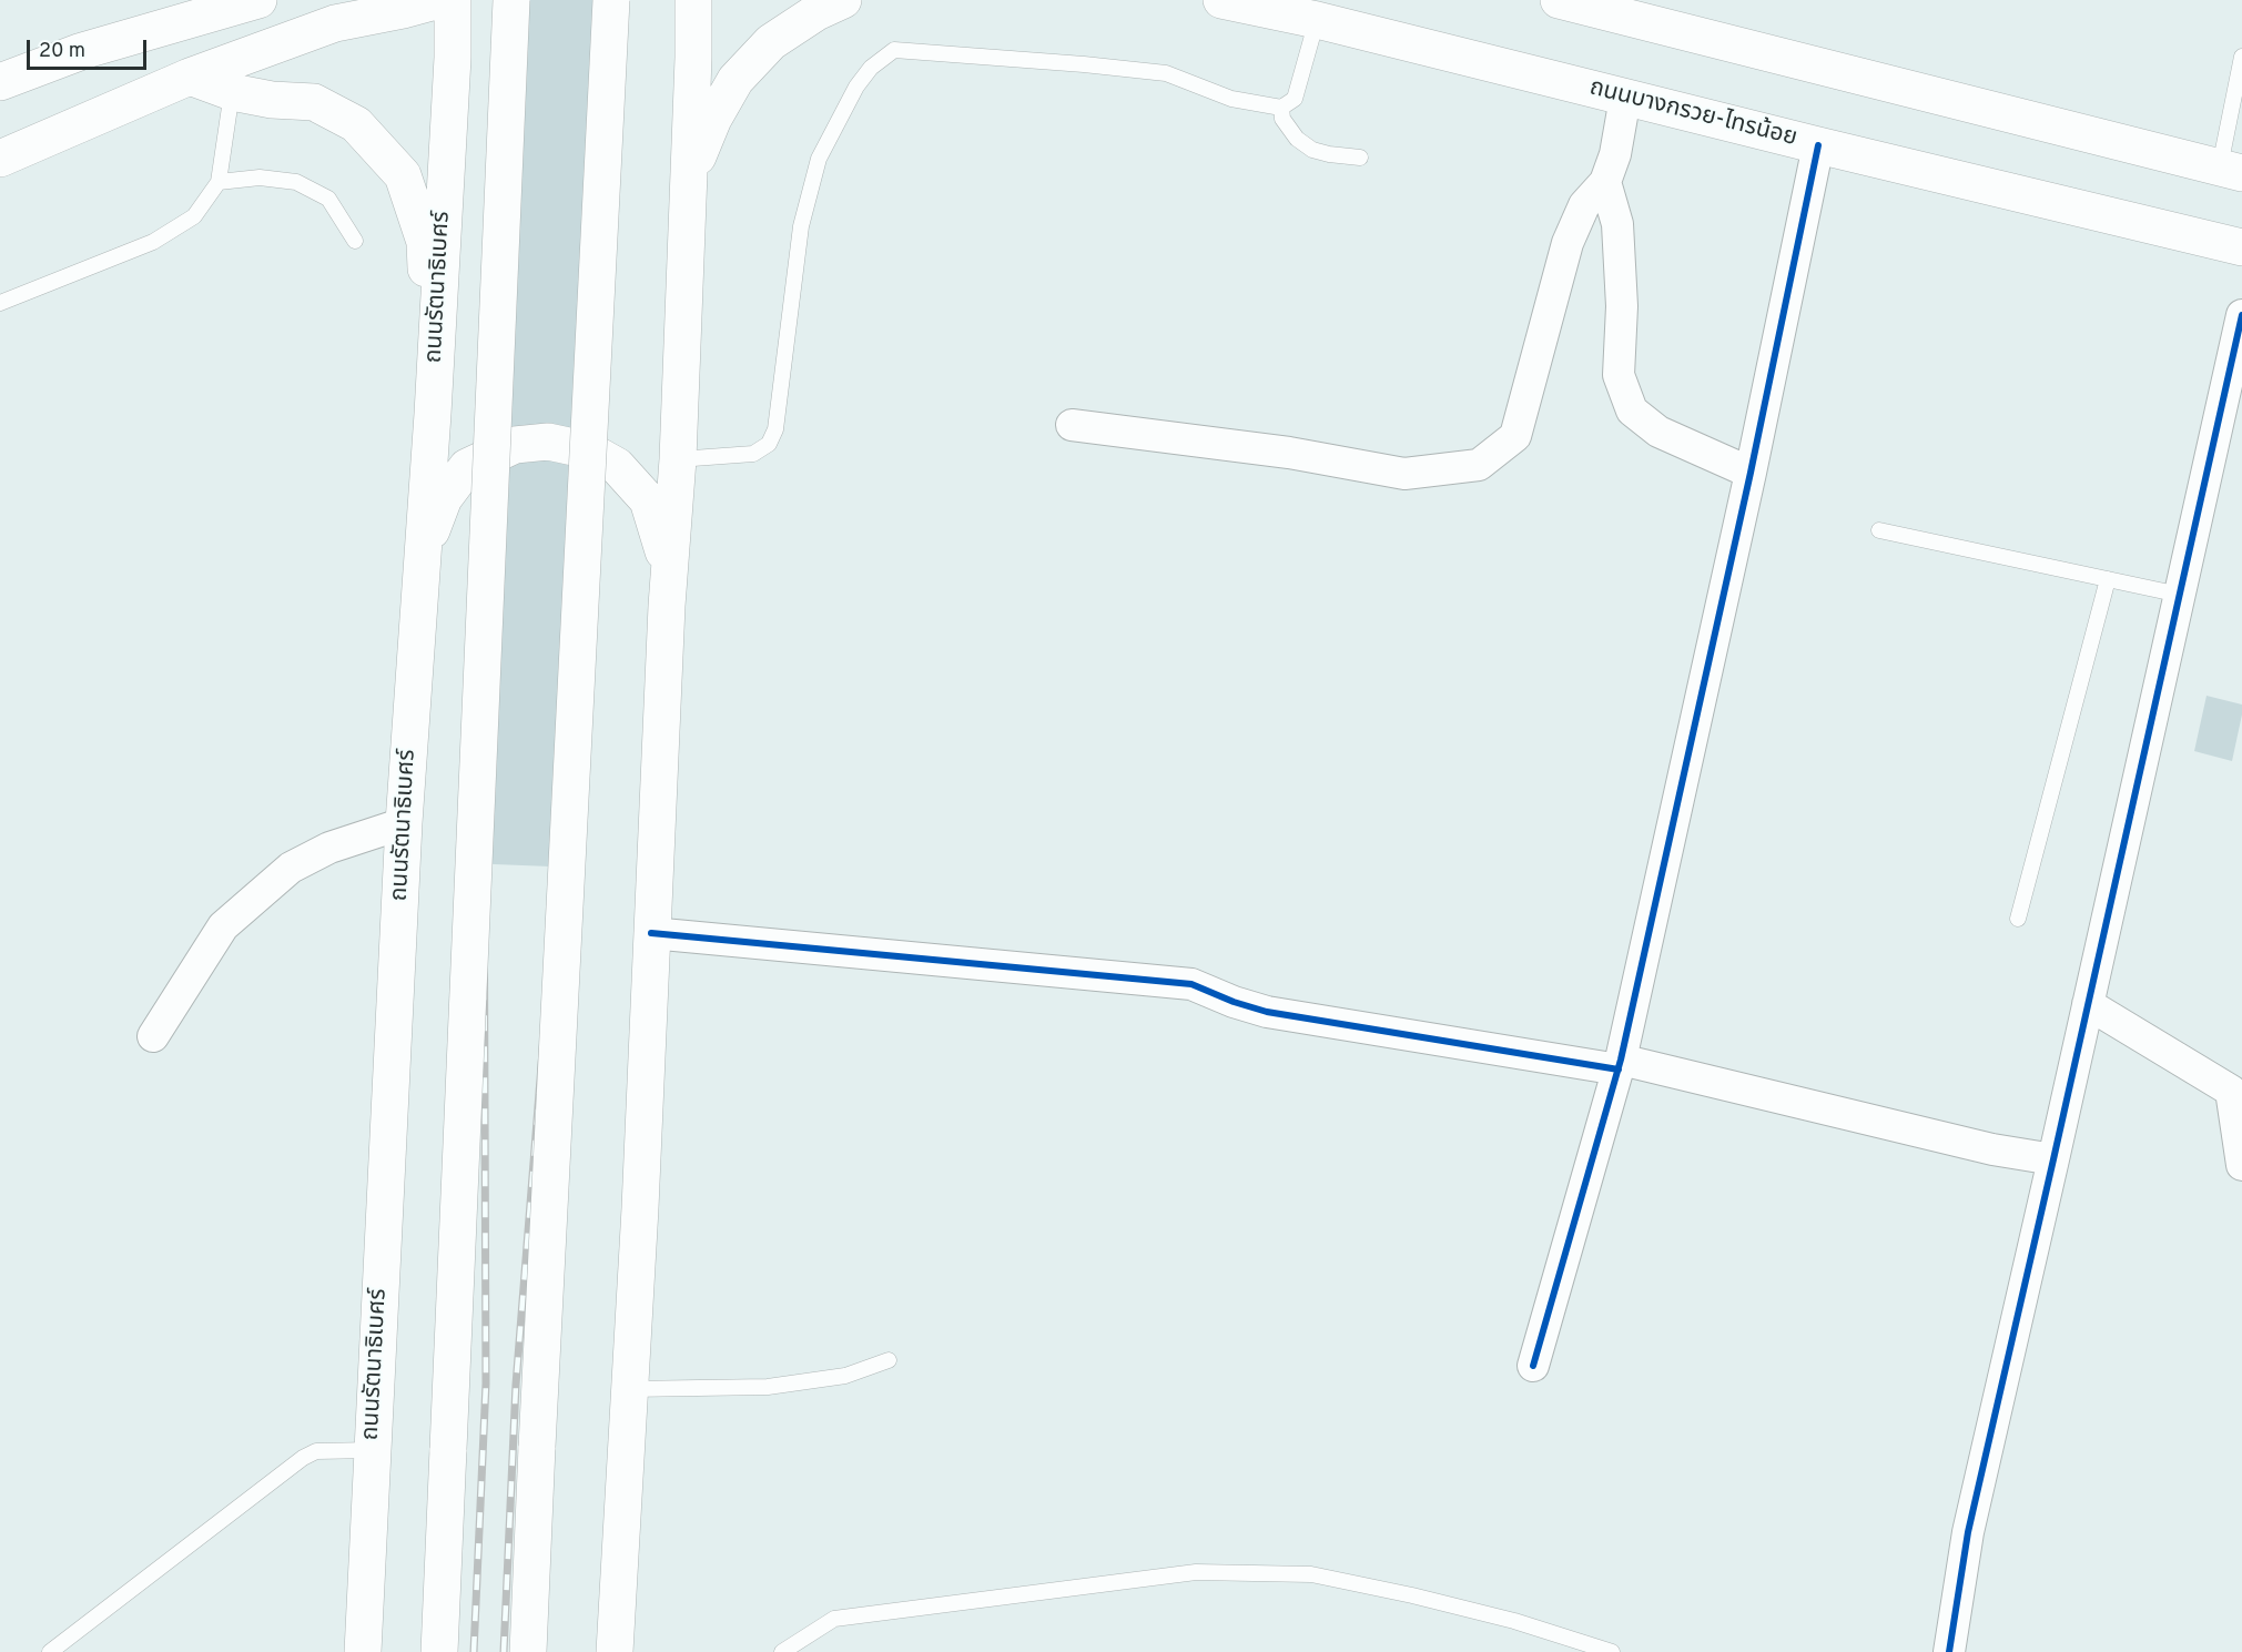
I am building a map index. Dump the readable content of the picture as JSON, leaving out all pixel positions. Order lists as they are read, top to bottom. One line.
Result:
{"streets":{"main road":["ถนนบางกรวย-ไทรน้อย","ถนนรัตนาธิเบศร์"]},"scale_bar":"20 m"}
